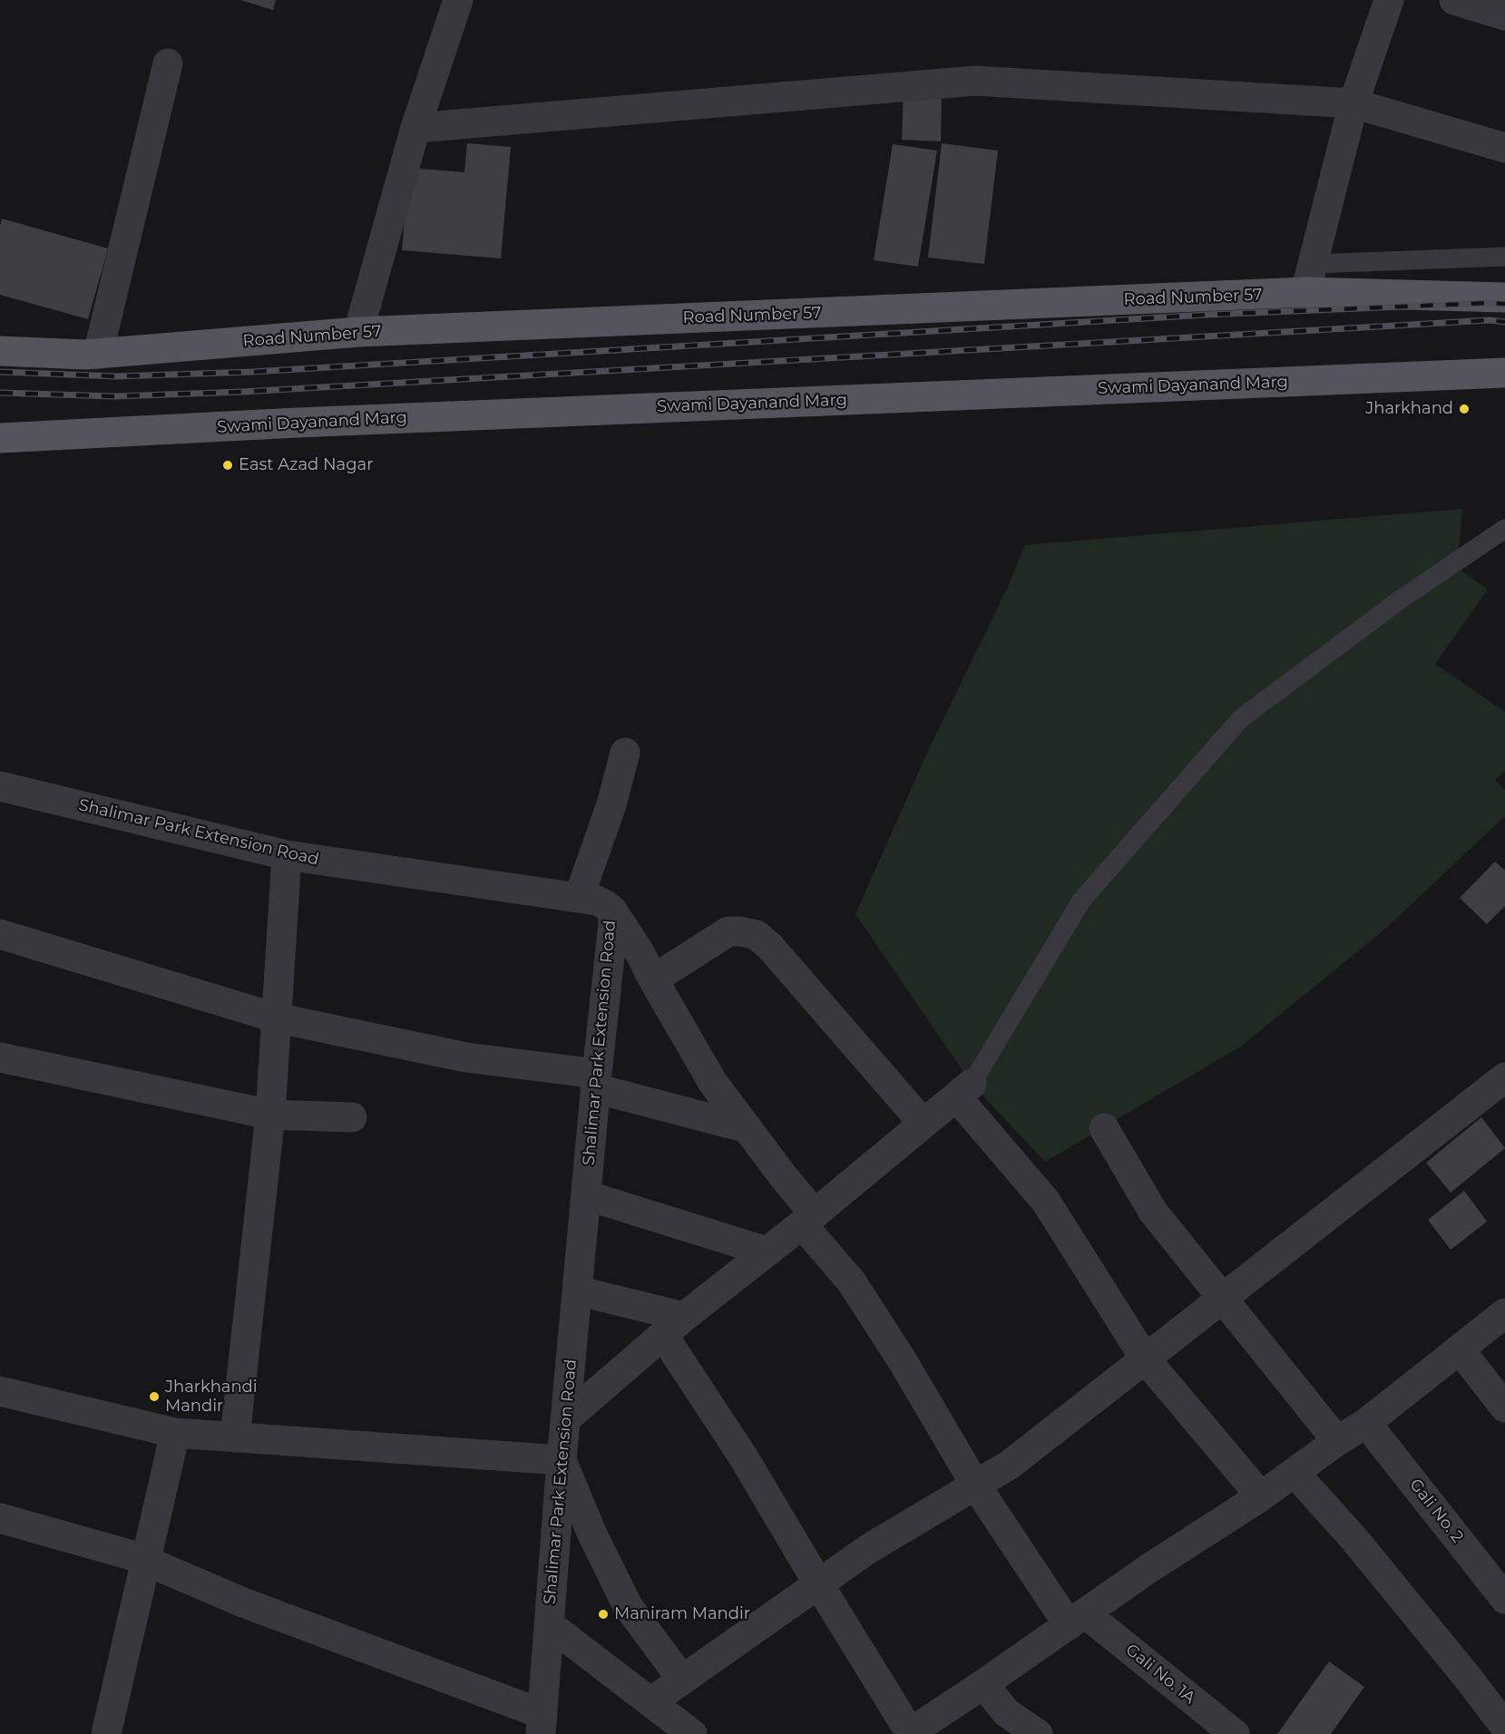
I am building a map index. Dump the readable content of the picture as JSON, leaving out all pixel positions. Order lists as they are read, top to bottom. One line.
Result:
{"streets":{"main road":["Road Number 57","Swami Dayanand Marg"],"street":["Shalimar Park Extension Road","Gali No. 2","Gali No. 1A"]},"crossings":[["Shalimar Park Extension Road","Gali No. 1A"]],"places":["Jharkhand","East Azad Nagar","Jharkhandi Mandir","Maniram Mandir"]}
